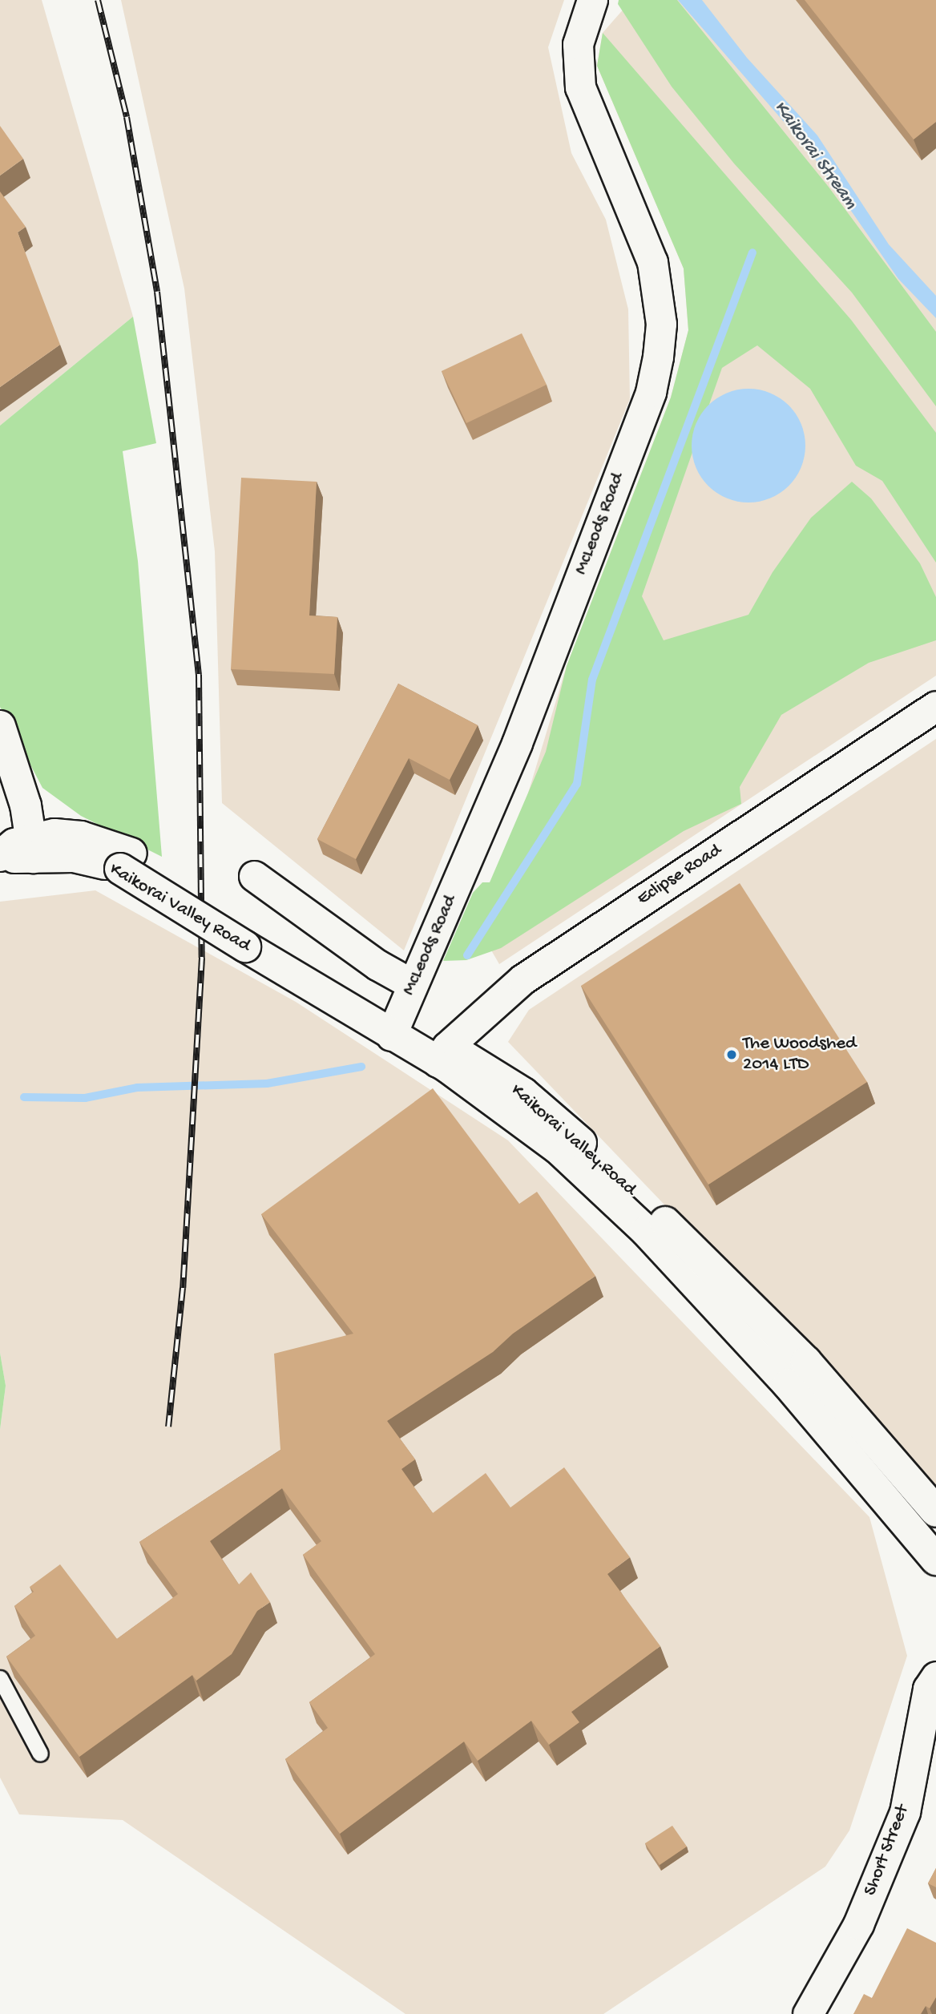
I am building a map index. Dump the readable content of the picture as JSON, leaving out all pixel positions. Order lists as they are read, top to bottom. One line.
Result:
{"streets":{"main road":["Kaikorai Valley Road"],"street":["McLeods Road","Eclipse Road","Short Street"]},"crossings":[["McLeods Road","Kaikorai Valley Road"],["Eclipse Road","Kaikorai Valley Road"]],"water":["Kaikorai Stream"],"places":["The Woodshed 2014 LTD"]}
